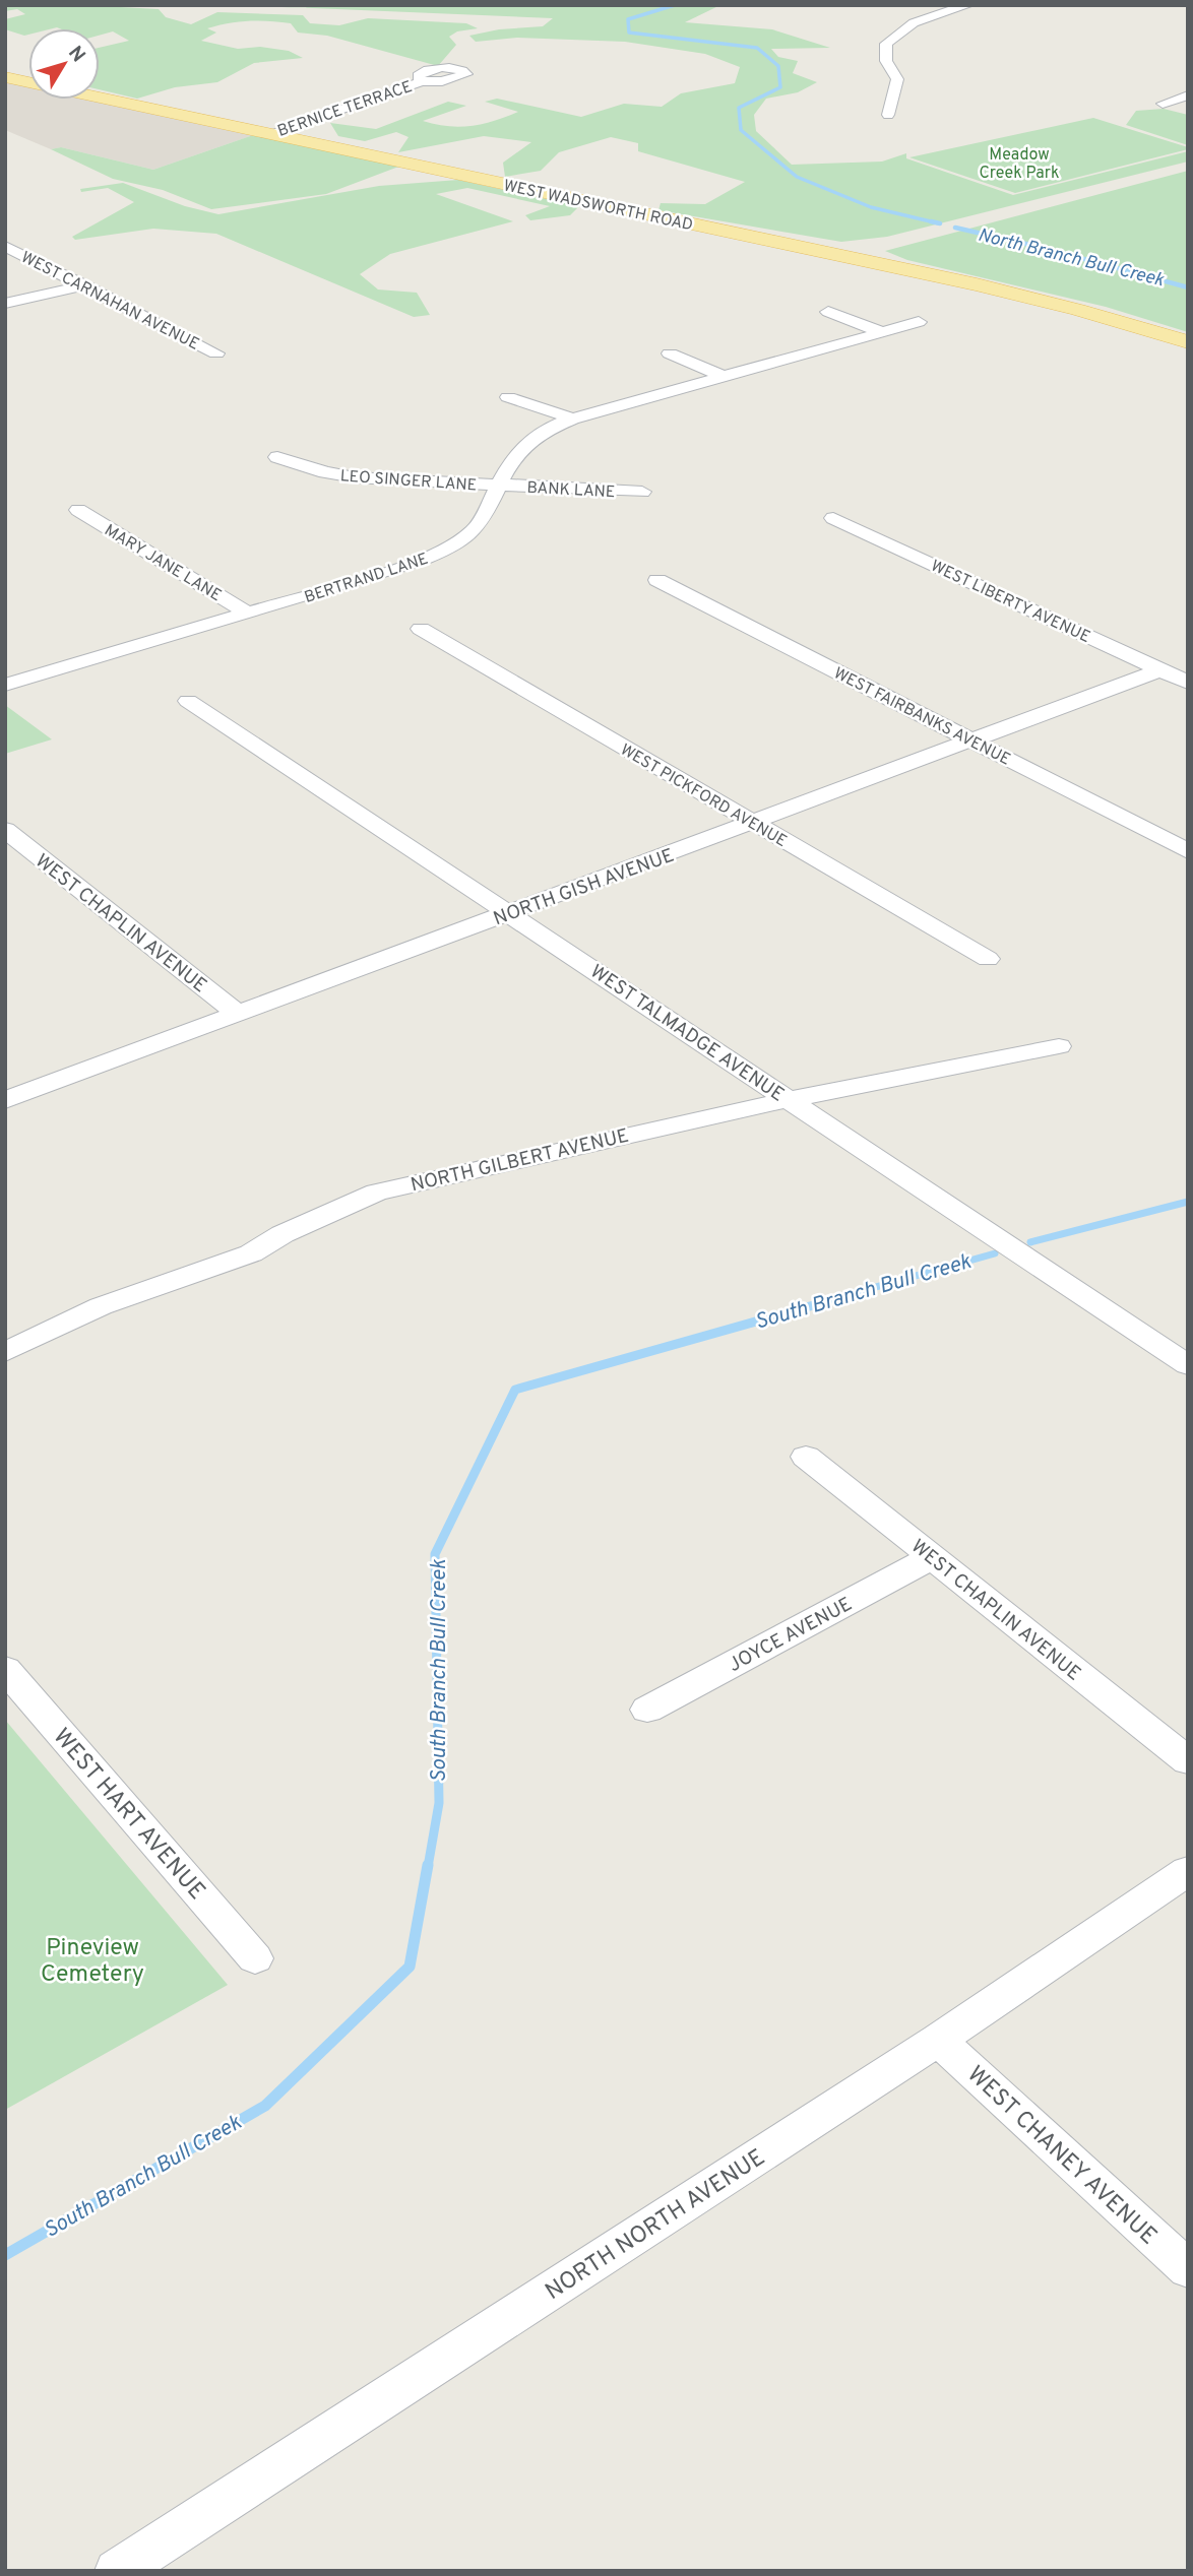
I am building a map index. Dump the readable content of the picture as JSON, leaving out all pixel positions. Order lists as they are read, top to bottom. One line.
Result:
{"streets":{"main road":["WEST WADSWORTH ROAD"],"street":["BERNICE TERRACE","WEST CARNAHAN AVENUE","LEO SINGER LANE","BANK LANE","MARY JANE LANE","BERTRAND LANE","WEST LIBERTY AVENUE","WEST FAIRBANKS AVENUE","WEST PICKFORD AVENUE","NORTH GISH AVENUE","WEST CHAPLIN AVENUE","WEST TALMADGE AVENUE","NORTH GILBERT AVENUE","JOYCE AVENUE","WEST HART AVENUE","WEST CHANEY AVENUE","NORTH NORTH AVENUE"]},"crossings":[["BERNICE TERRACE","WEST WADSWORTH ROAD"],["LEO SINGER LANE","BANK LANE"],["LEO SINGER LANE","BERTRAND LANE"],["BANK LANE","BERTRAND LANE"],["MARY JANE LANE","BERTRAND LANE"],["WEST LIBERTY AVENUE","NORTH GISH AVENUE"],["WEST FAIRBANKS AVENUE","NORTH GISH AVENUE"],["WEST PICKFORD AVENUE","NORTH GISH AVENUE"],["NORTH GISH AVENUE","WEST CHAPLIN AVENUE"],["NORTH GISH AVENUE","WEST TALMADGE AVENUE"],["WEST CHAPLIN AVENUE","JOYCE AVENUE"],["WEST TALMADGE AVENUE","NORTH GILBERT AVENUE"],["WEST CHANEY AVENUE","NORTH NORTH AVENUE"]],"water":["North Branch Bull Creek","South Branch Bull Creek"],"parks":["Meadow Creek Park","Pineview Cemetery"],"north":"top right"}
